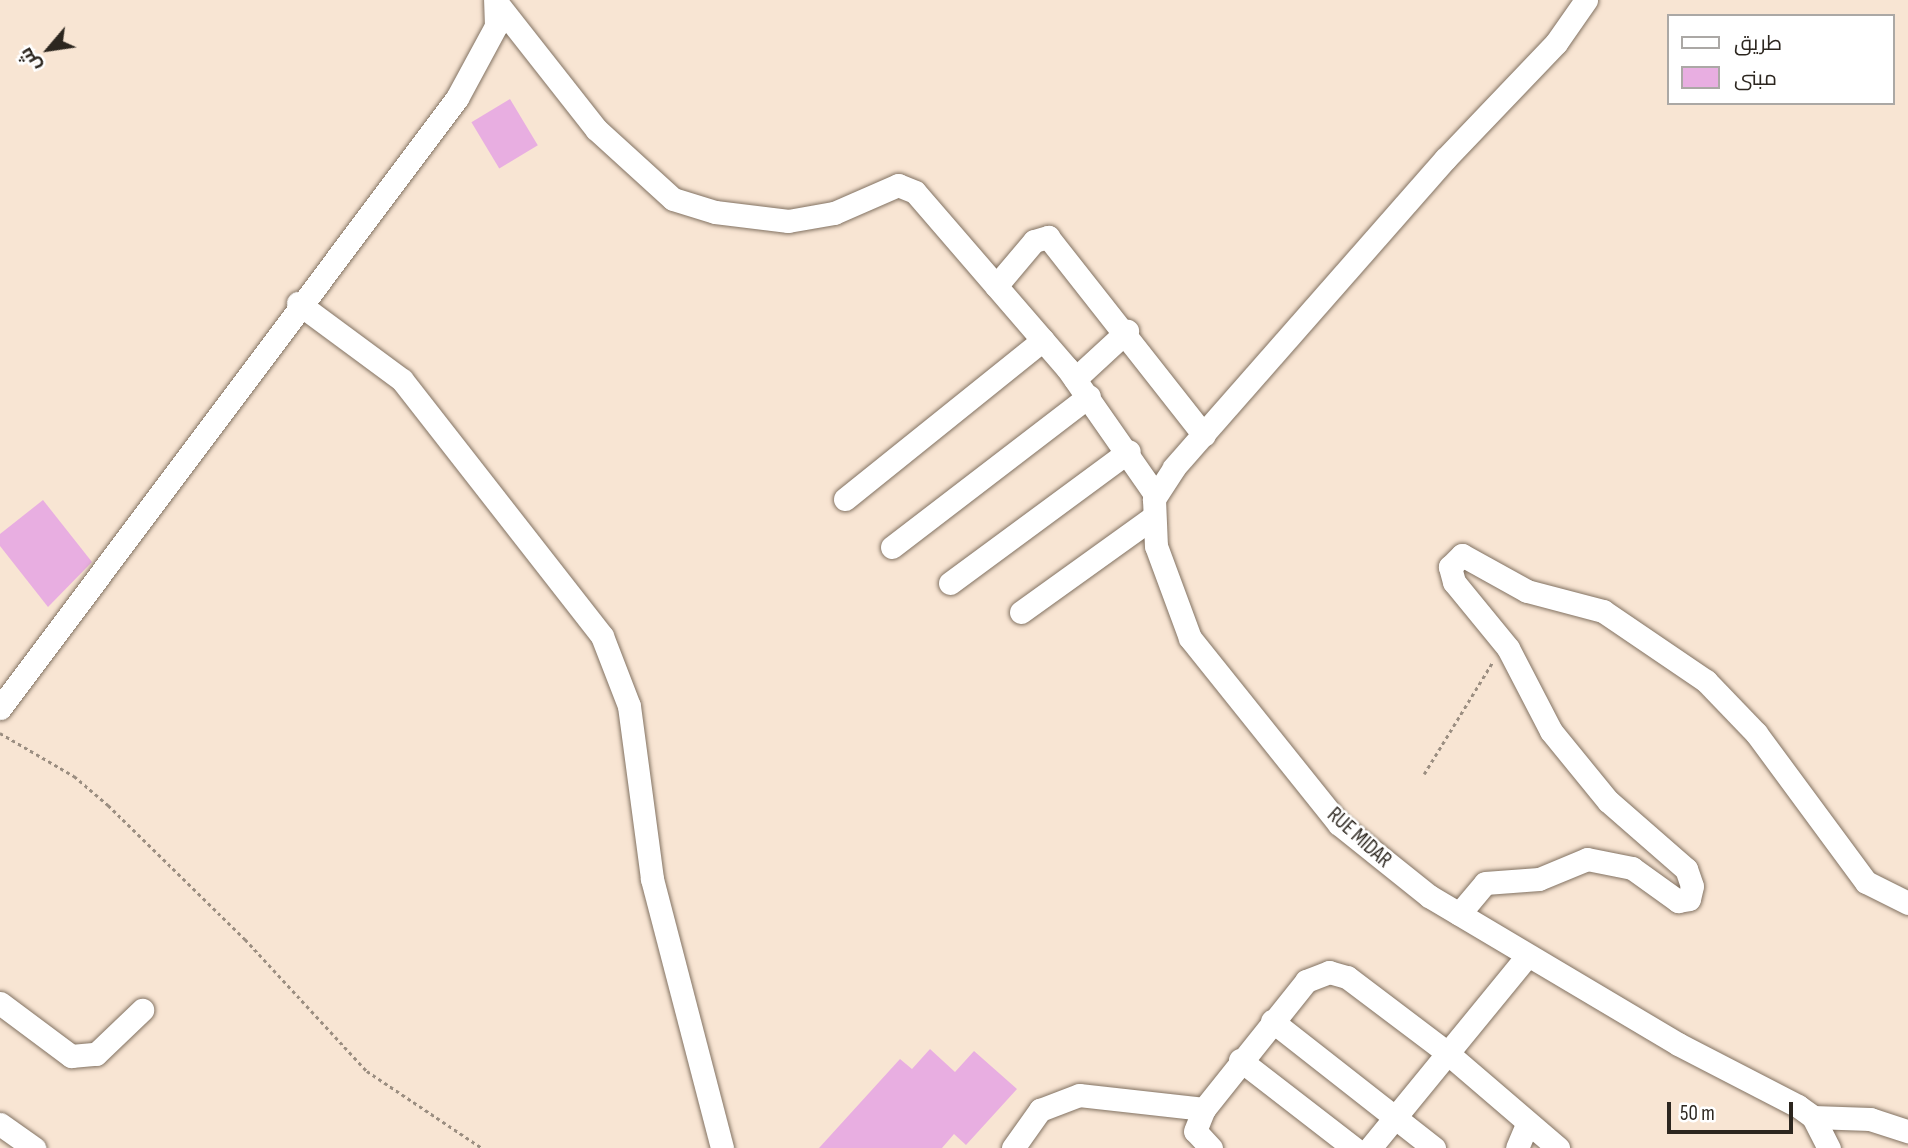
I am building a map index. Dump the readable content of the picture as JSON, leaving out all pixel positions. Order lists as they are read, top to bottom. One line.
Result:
{"streets":{"street":["RUE MIDAR"]},"legend":["طريق","مبنى"],"scale_bar":"50 m","north":"bottom left"}
